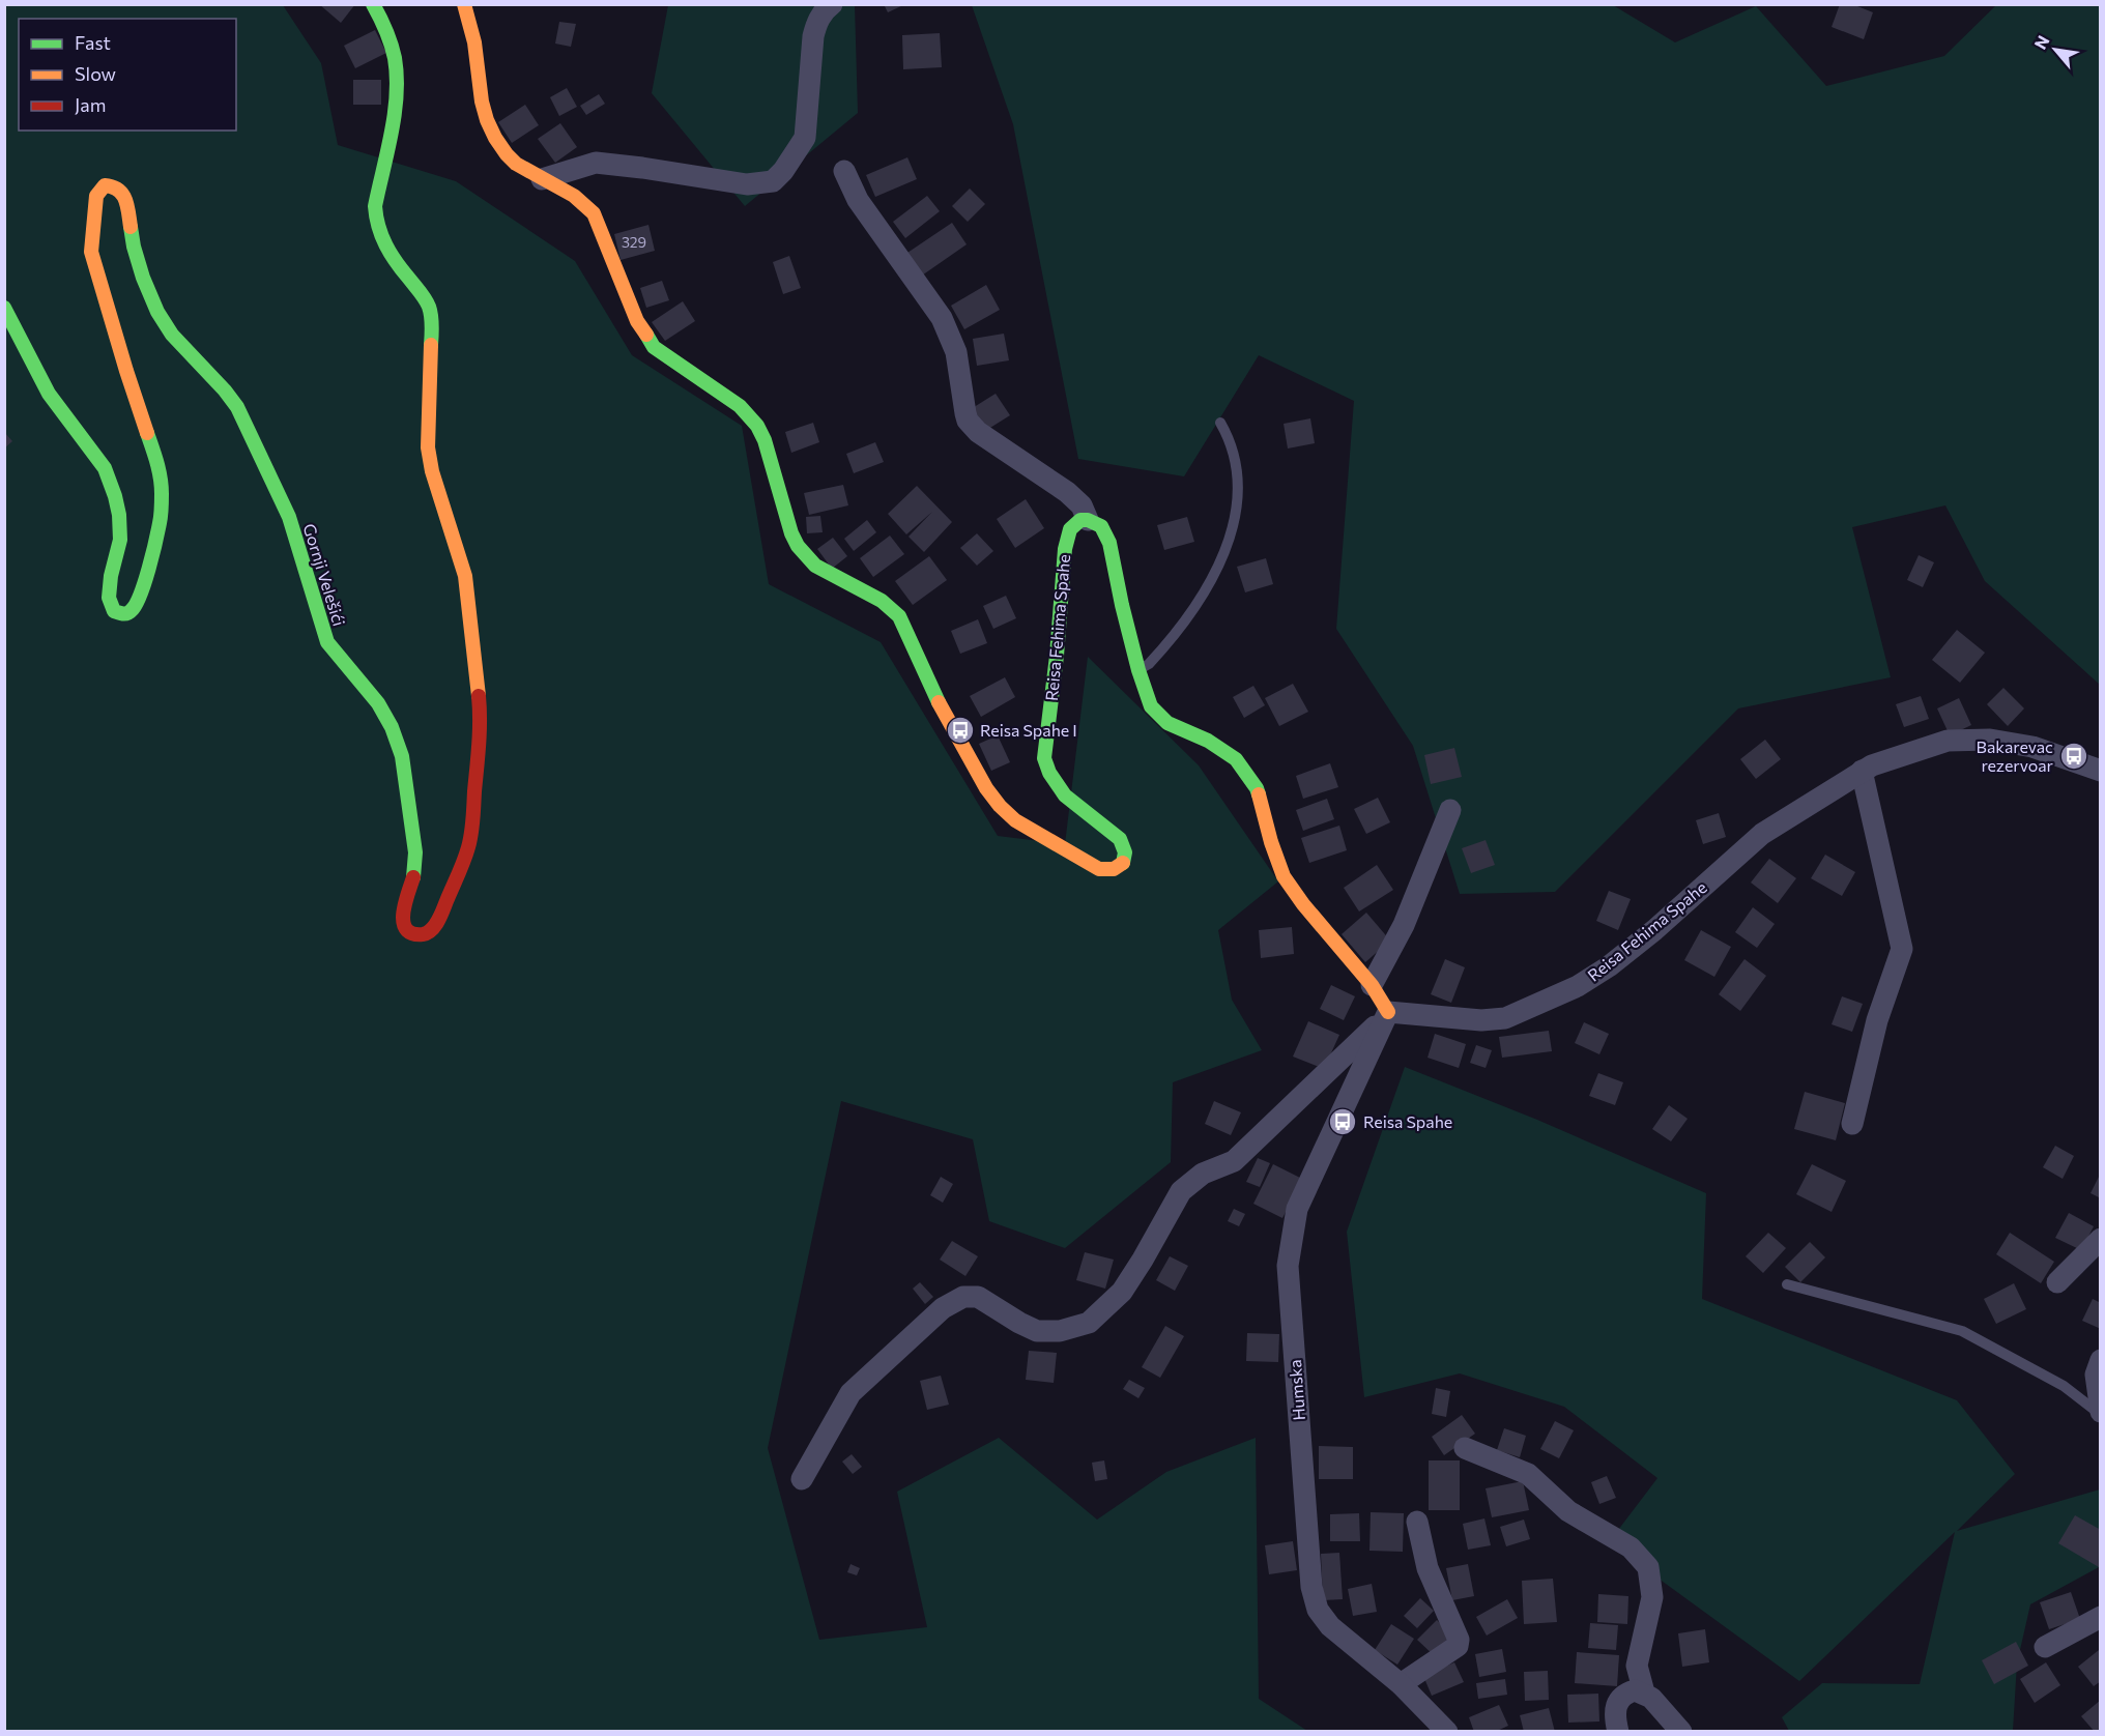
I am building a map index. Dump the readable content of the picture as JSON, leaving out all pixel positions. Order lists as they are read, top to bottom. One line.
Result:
{"streets":{"street":["Gornji Velešići","Reisa Fehima Spahe","Humska"]},"crossings":[["Reisa Fehima Spahe","Humska"]],"places":{"bus stop":["Reisa Spahe I","Bakarevac rezervoar","Reisa Spahe"]},"house_numbers":["329"],"legend":["Fast","Slow","Jam"],"north":"top left"}
